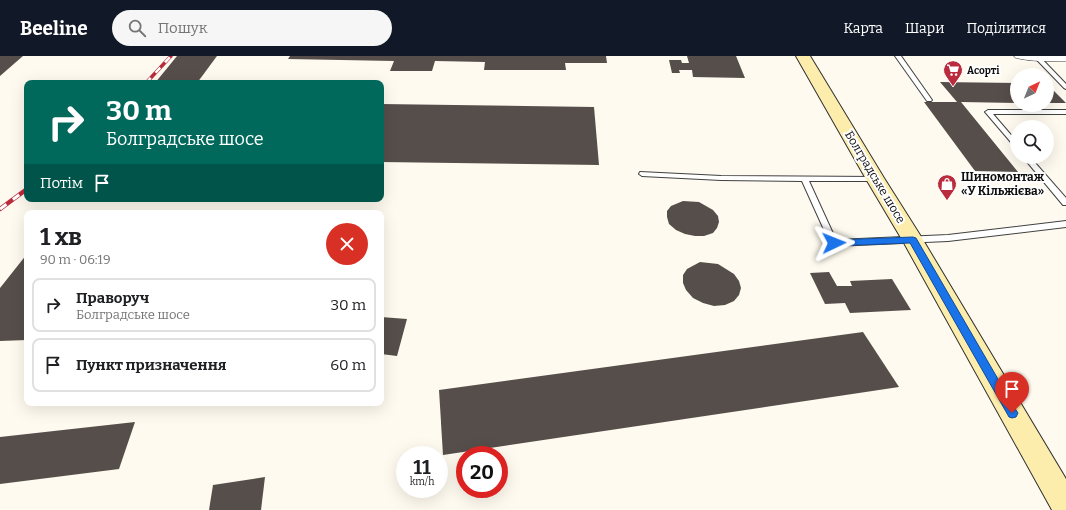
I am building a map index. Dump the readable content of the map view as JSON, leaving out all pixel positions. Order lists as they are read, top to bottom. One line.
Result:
{"streets":{"main road":["Болградське шосе"]},"places":{"supermarket":["Асорті"],"shop":["Шиномонтаж «У Кільжієва»"]},"north":"top right","page":{"header":"Beeline","search":"Пошук","nav":["Карта","Шари","Поділитися"],"turn":["30 m","Болградське шосе"],"then":"Потім","heading":["1 хв","90 m · 06:19"],"list":[{"name":"Праворуч","note":"Болградське шосе","value":"30 m"},{"name":"Пункт призначення","value":"60 m"}],"speed":"11 km/h","limit":"20"}}
